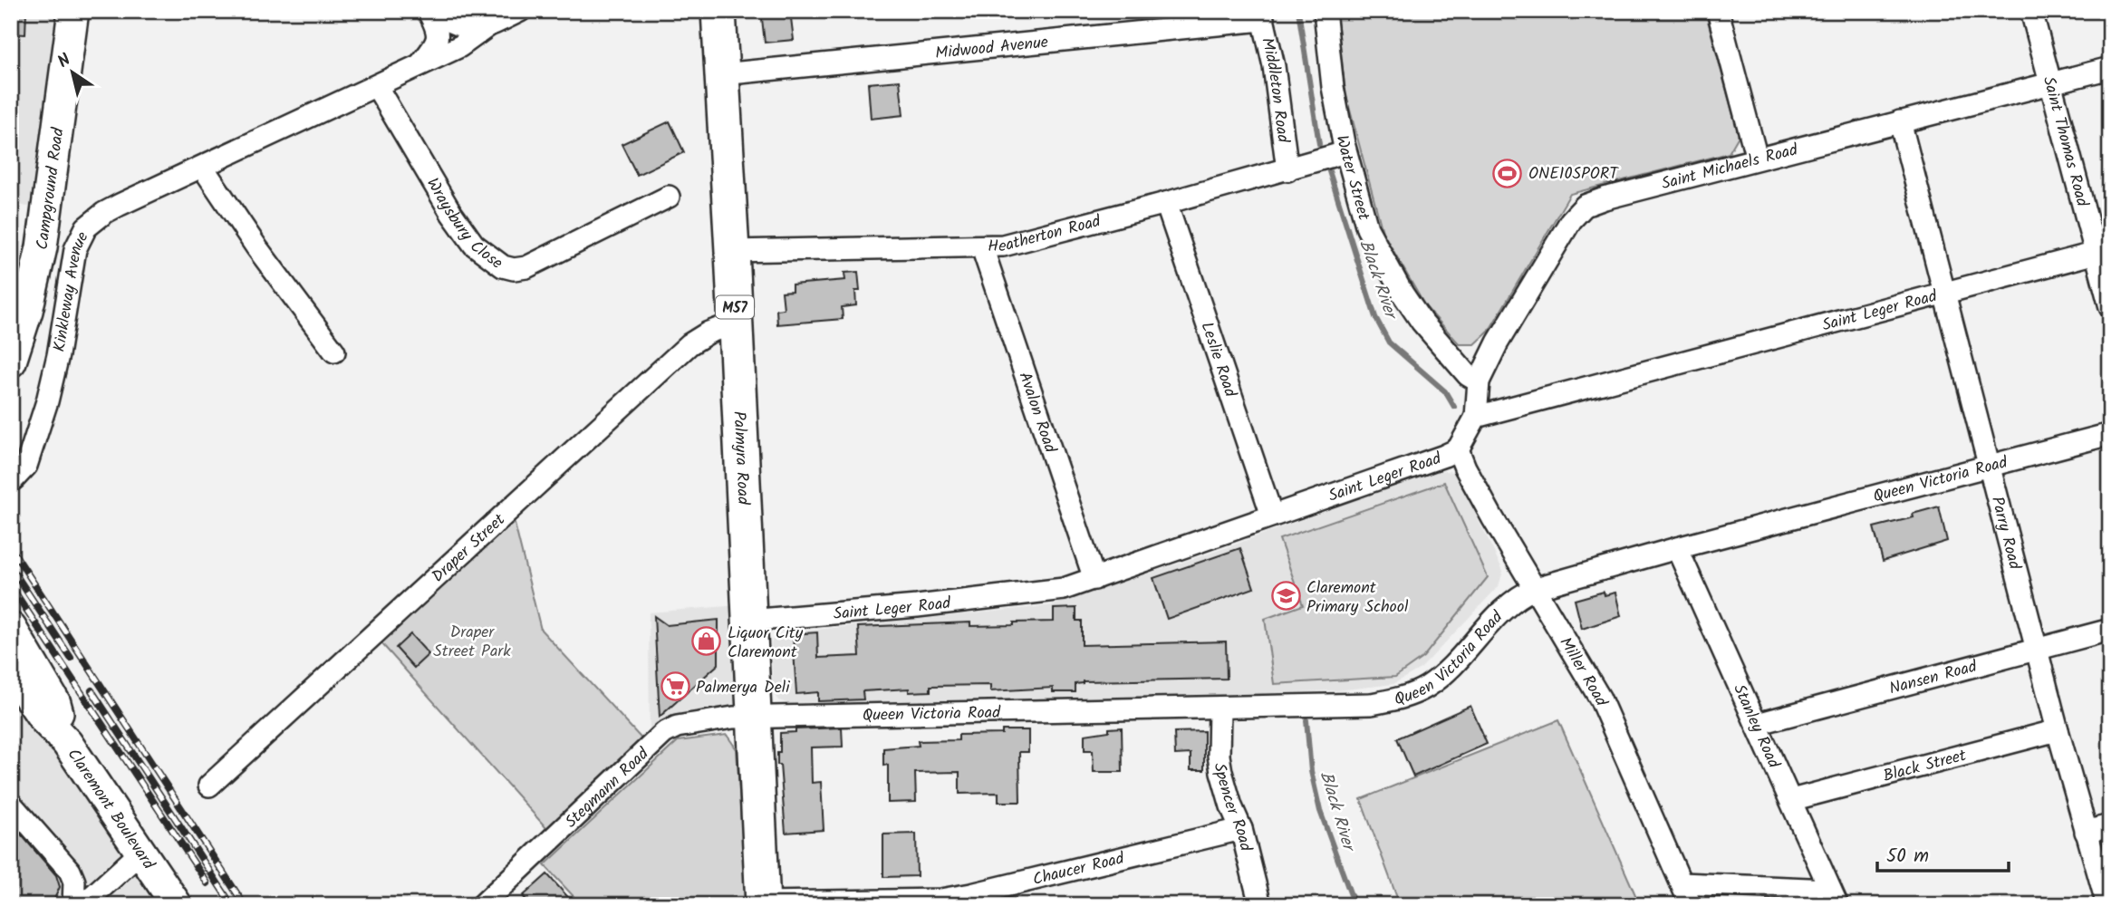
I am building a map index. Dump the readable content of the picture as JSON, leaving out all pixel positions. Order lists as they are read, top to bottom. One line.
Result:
{"streets":{"main road":["M57","Palmyra Road"],"street":["Midwood Avenue","Middleton Road","Saint Thomas Road","Saint Michaels Road","Water Street","Campground Road","Wraysbury Close","Heatherton Road","Kinkleway Avenue","Saint Leger Road","Leslie Road","Avalon Road","Queen Victoria Road","Parry Road","Draper Street","Miller Road","Nansen Road","Stanley Road","Black Street","Stegmann Road","Spencer Road","Claremont Boulevard","Chaucer Road"]},"crossings":[["Midwood Avenue","Middleton Road"],["Midwood Avenue","Palmyra Road"],["Middleton Road","Heatherton Road"],["Saint Thomas Road","Saint Michaels Road"],["Saint Thomas Road","Saint Leger Road"],["Saint Michaels Road","Water Street"],["Saint Michaels Road","Saint Leger Road"],["Saint Michaels Road","Parry Road"],["Water Street","Heatherton Road"],["Wraysbury Close","Kinkleway Avenue"],["Heatherton Road","Leslie Road"],["Heatherton Road","Avalon Road"],["Heatherton Road","Palmyra Road"],["Saint Leger Road","Leslie Road"],["Saint Leger Road","Avalon Road"],["Saint Leger Road","Palmyra Road"],["Saint Leger Road","Parry Road"],["Saint Leger Road","Miller Road"],["Palmyra Road","Queen Victoria Road"],["Palmyra Road","Draper Street"],["Palmyra Road","Stegmann Road"],["Palmyra Road","Chaucer Road"],["Queen Victoria Road","Parry Road"],["Queen Victoria Road","Miller Road"],["Queen Victoria Road","Stanley Road"],["Queen Victoria Road","Stegmann Road"],["Queen Victoria Road","Spencer Road"],["Parry Road","Nansen Road"],["Parry Road","Black Street"],["Nansen Road","Stanley Road"],["Stanley Road","Black Street"],["Spencer Road","Chaucer Road"]],"water":["Black River"],"parks":["Draper Street Park"],"places":{"sports":["ONE10SPORT"],"school or university":["Claremont Primary School"],"shop":["Liquor City Claremont"],"supermarket":["Palmerya Deli"]},"scale_bar":"50 m","north":"top left"}
